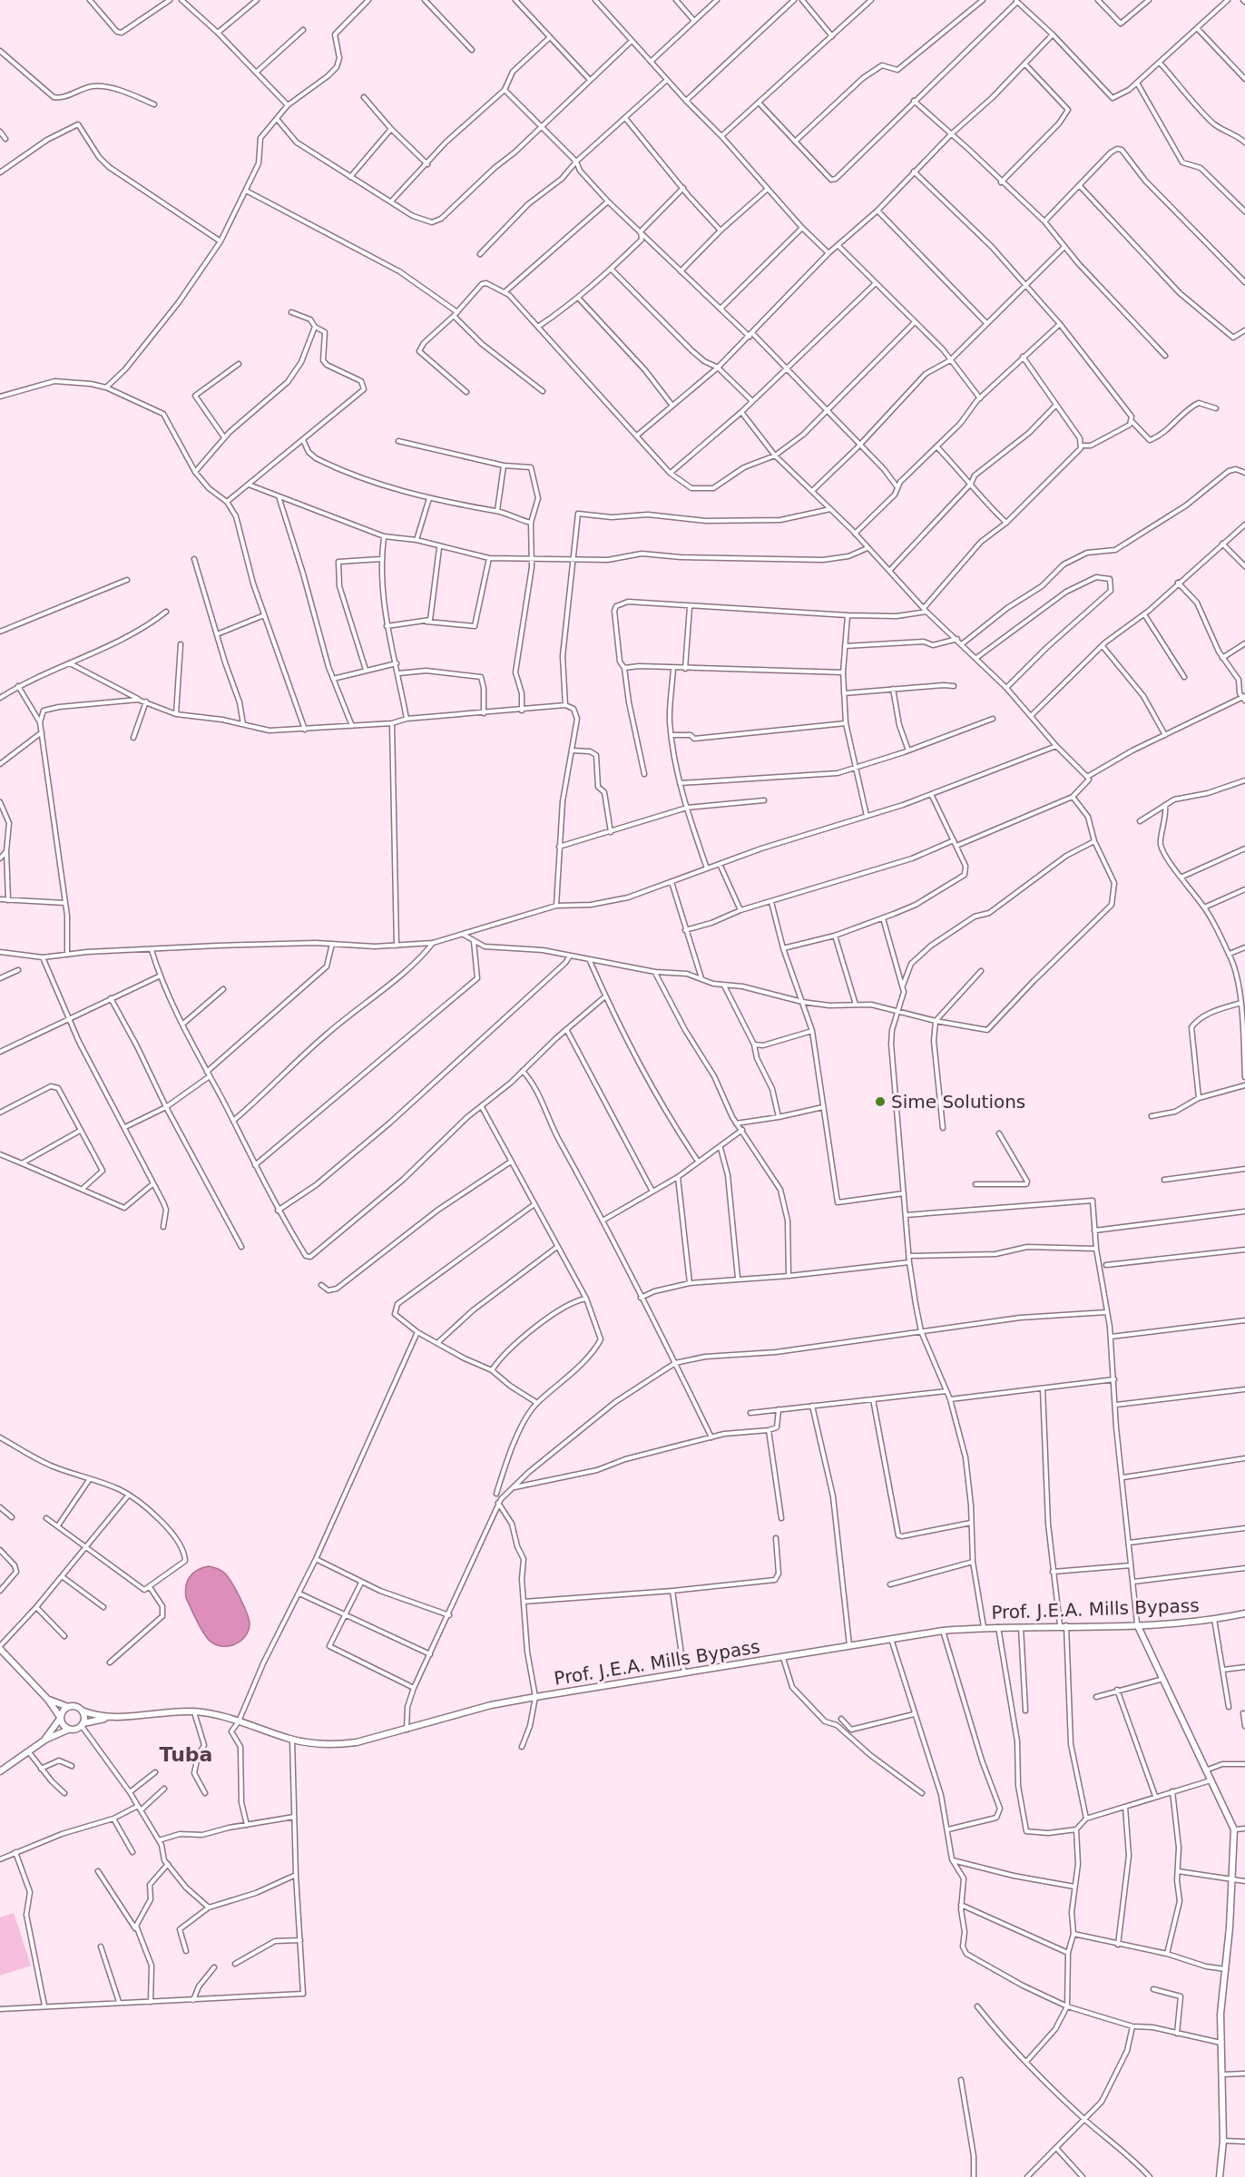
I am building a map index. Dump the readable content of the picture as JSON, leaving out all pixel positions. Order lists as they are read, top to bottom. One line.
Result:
{"streets":{"street":["Prof. J.E.A. Mills Bypass"]},"districts":["Tuba"],"places":["Sime Solutions"]}
